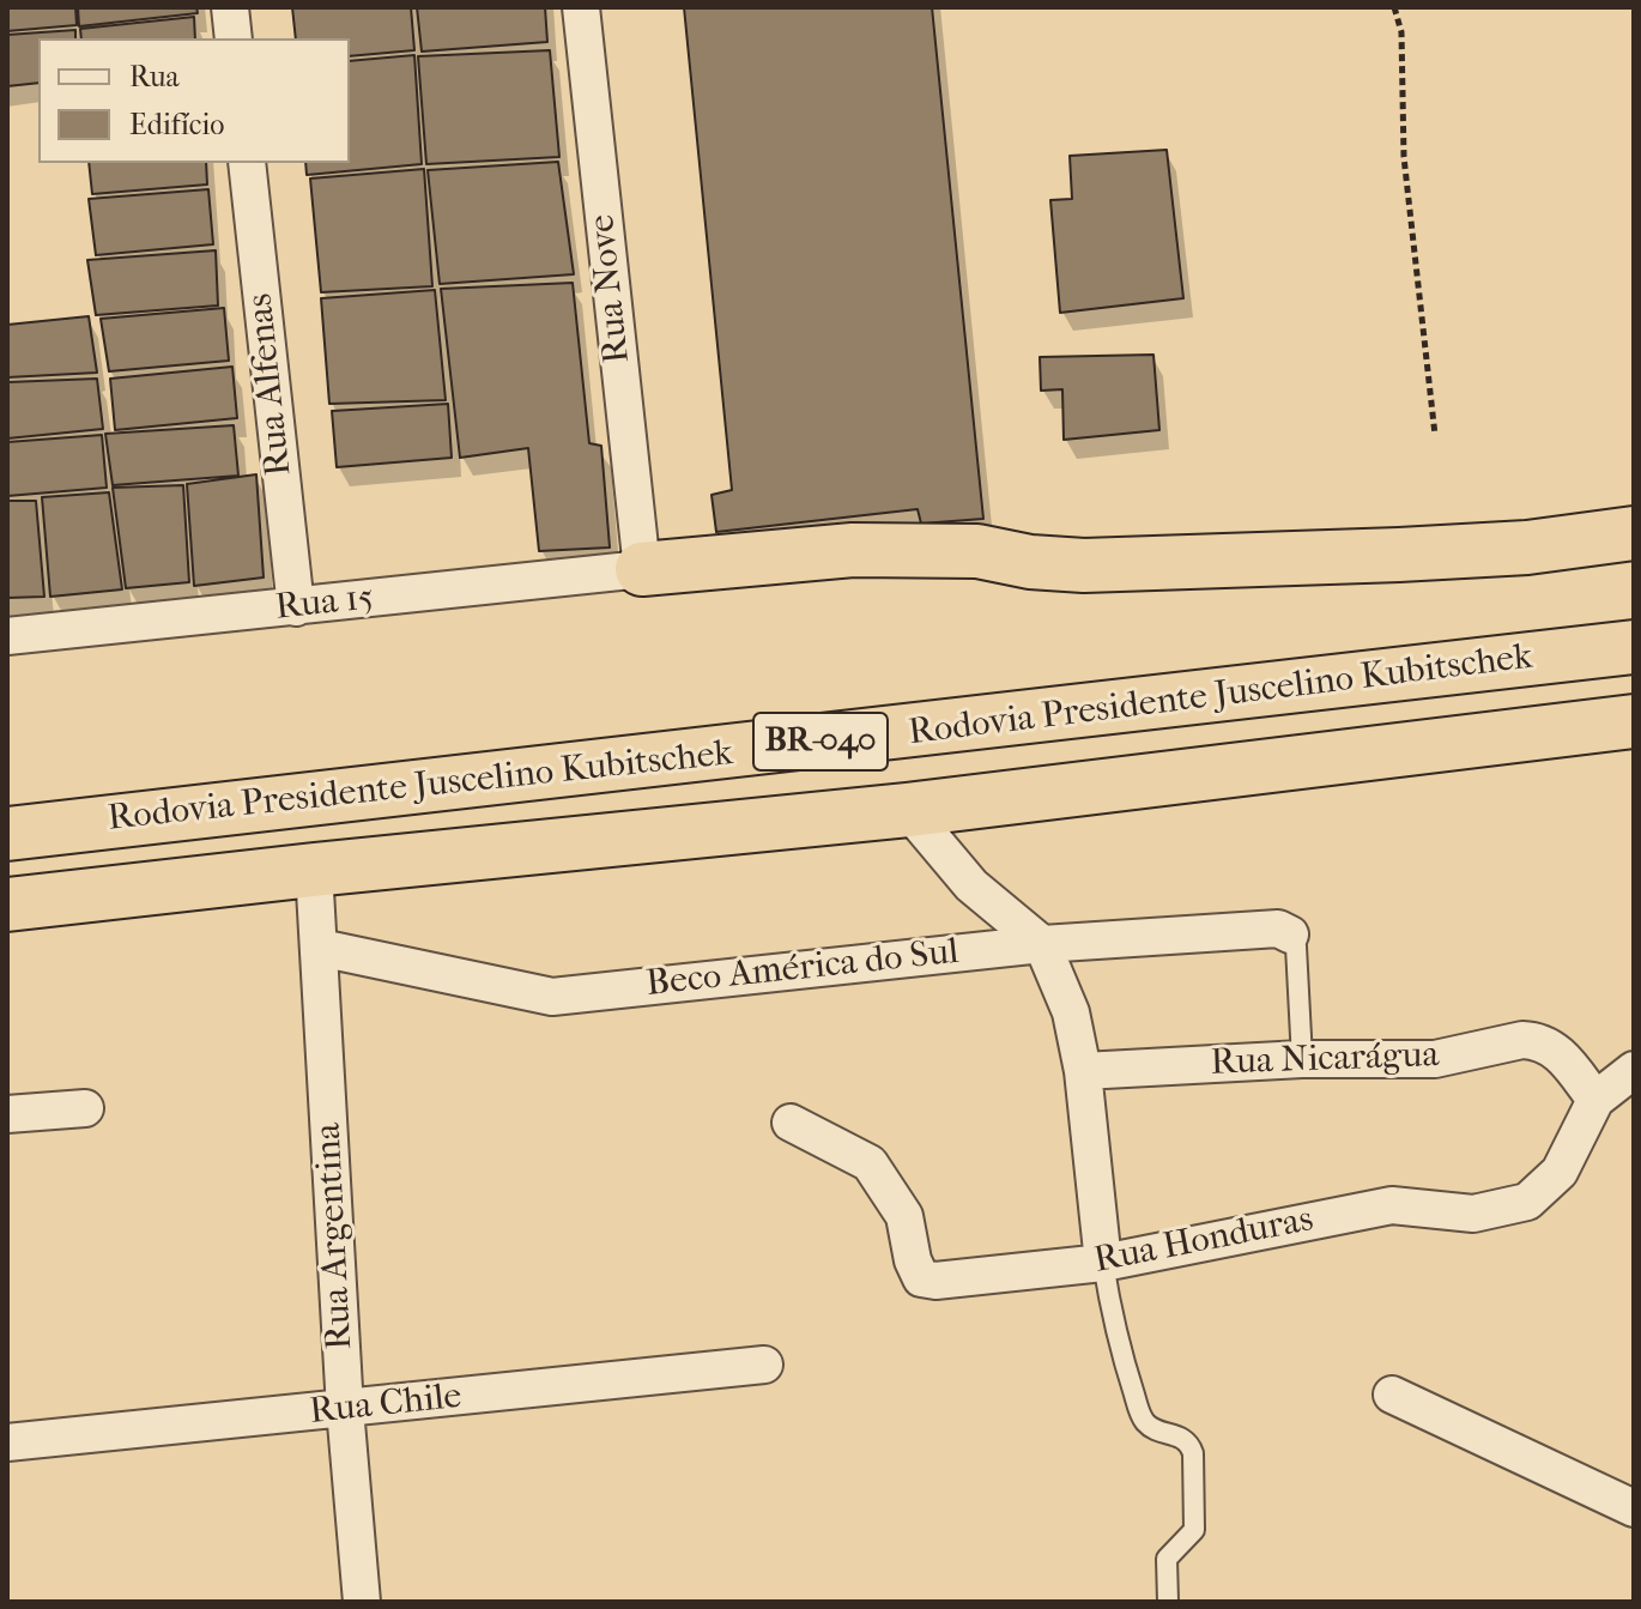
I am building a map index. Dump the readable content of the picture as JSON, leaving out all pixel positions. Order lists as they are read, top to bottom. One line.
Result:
{"streets":{"highway":["Rodovia Presidente Juscelino Kubitschek","BR-040"],"street":["Rua Nove","Rua Alfenas","Rua 15","Beco América do Sul","Rua Nicarágua","Rua Argentina","Rua Honduras","Rua Chile"]},"crossings":[["Rua Nove","Rua 15"],["Rua Alfenas","Rua 15"],["Rodovia Presidente Juscelino Kubitschek","Rua Argentina"],["Beco América do Sul","Rua Argentina"],["Rua Nicarágua","Rua Honduras"],["Rua Argentina","Rua Chile"]],"legend":["Rua","Edifício"]}
